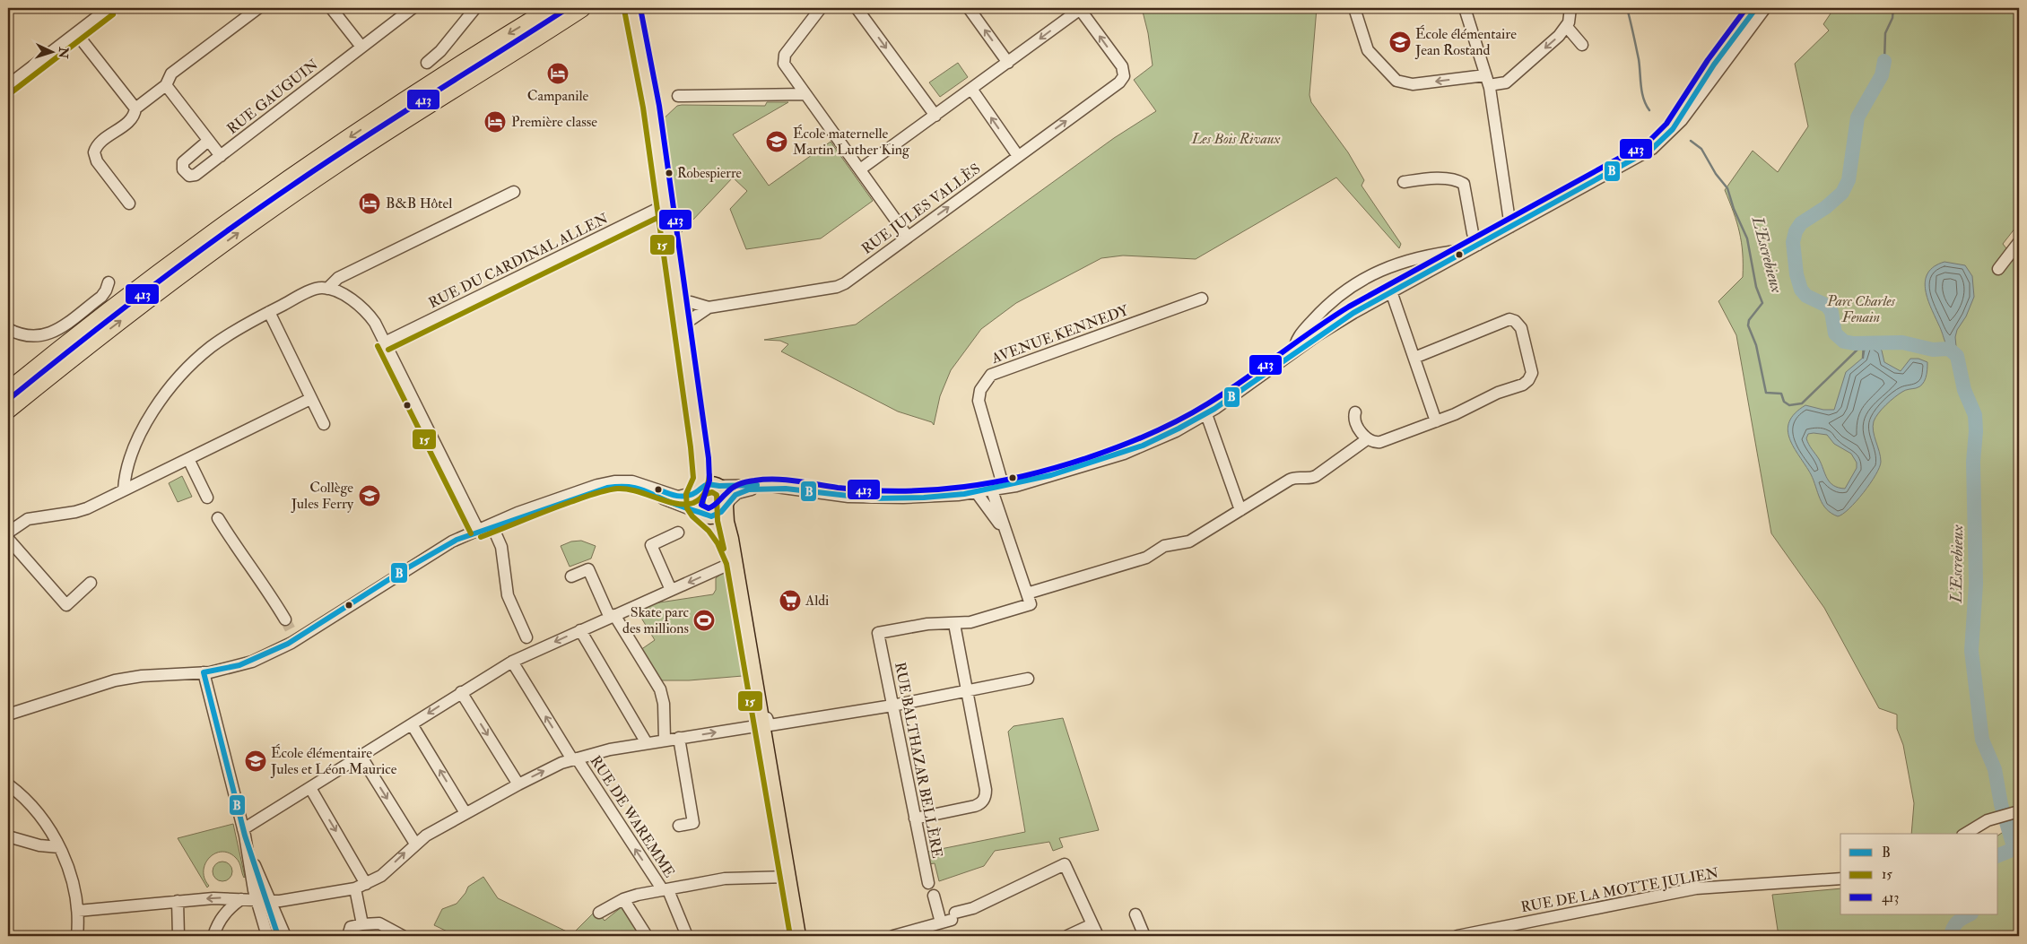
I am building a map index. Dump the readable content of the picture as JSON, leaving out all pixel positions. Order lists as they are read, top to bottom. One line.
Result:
{"streets":{"street":["RUE GAUGUIN","RUE JULES VALLÈS","RUE DU CARDINAL ALLEN","AVENUE KENNEDY","RUE BALTHAZAR BELLÈRE","RUE DE WAREMME","RUE DE LA MOTTE JULIEN"]},"water":["L'Escrebieux"],"parks":["Les Bois Rivaux","Parc Charles Fenain"],"places":{"school or university":["École élémentaire Jean Rostand","École maternelle Martin Luther King","Collège Jules Ferry","École élémentaire Jules et Léon Maurice"],"hotel":["Campanile","Première classe","B&B Hôtel"],"other":["Robespierre"],"supermarket":["Aldi"],"sports":["Skate parc des millions"]},"lines":["transit line B","transit line 413","transit line 15"],"legend":["B","15","413"],"north":"right"}
